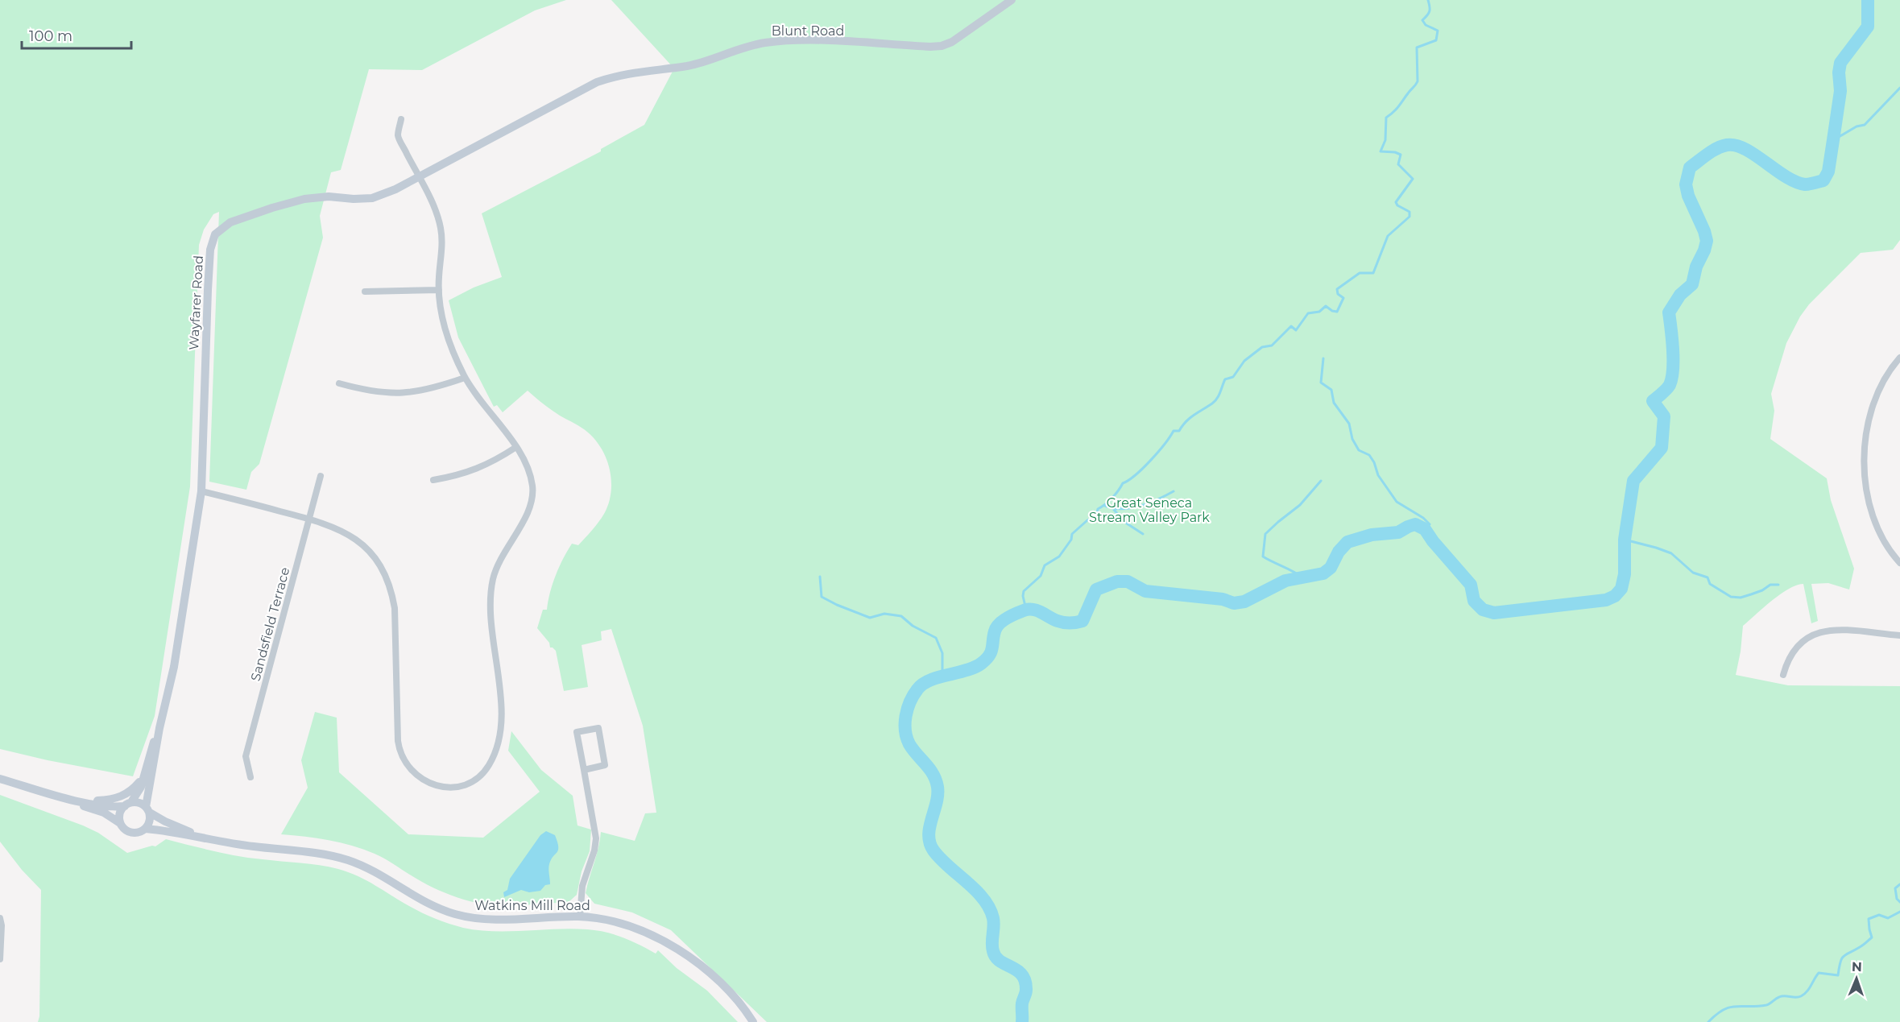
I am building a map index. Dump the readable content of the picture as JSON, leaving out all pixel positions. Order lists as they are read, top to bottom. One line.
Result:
{"streets":{"street":["Blunt Road","Wayfarer Road","Sandsfield Terrace","Watkins Mill Road"]},"crossings":[["Blunt Road","Wayfarer Road"],["Wayfarer Road","Watkins Mill Road"]],"parks":["Great Seneca Stream Valley Park"],"scale_bar":"100 m","north":"top"}
